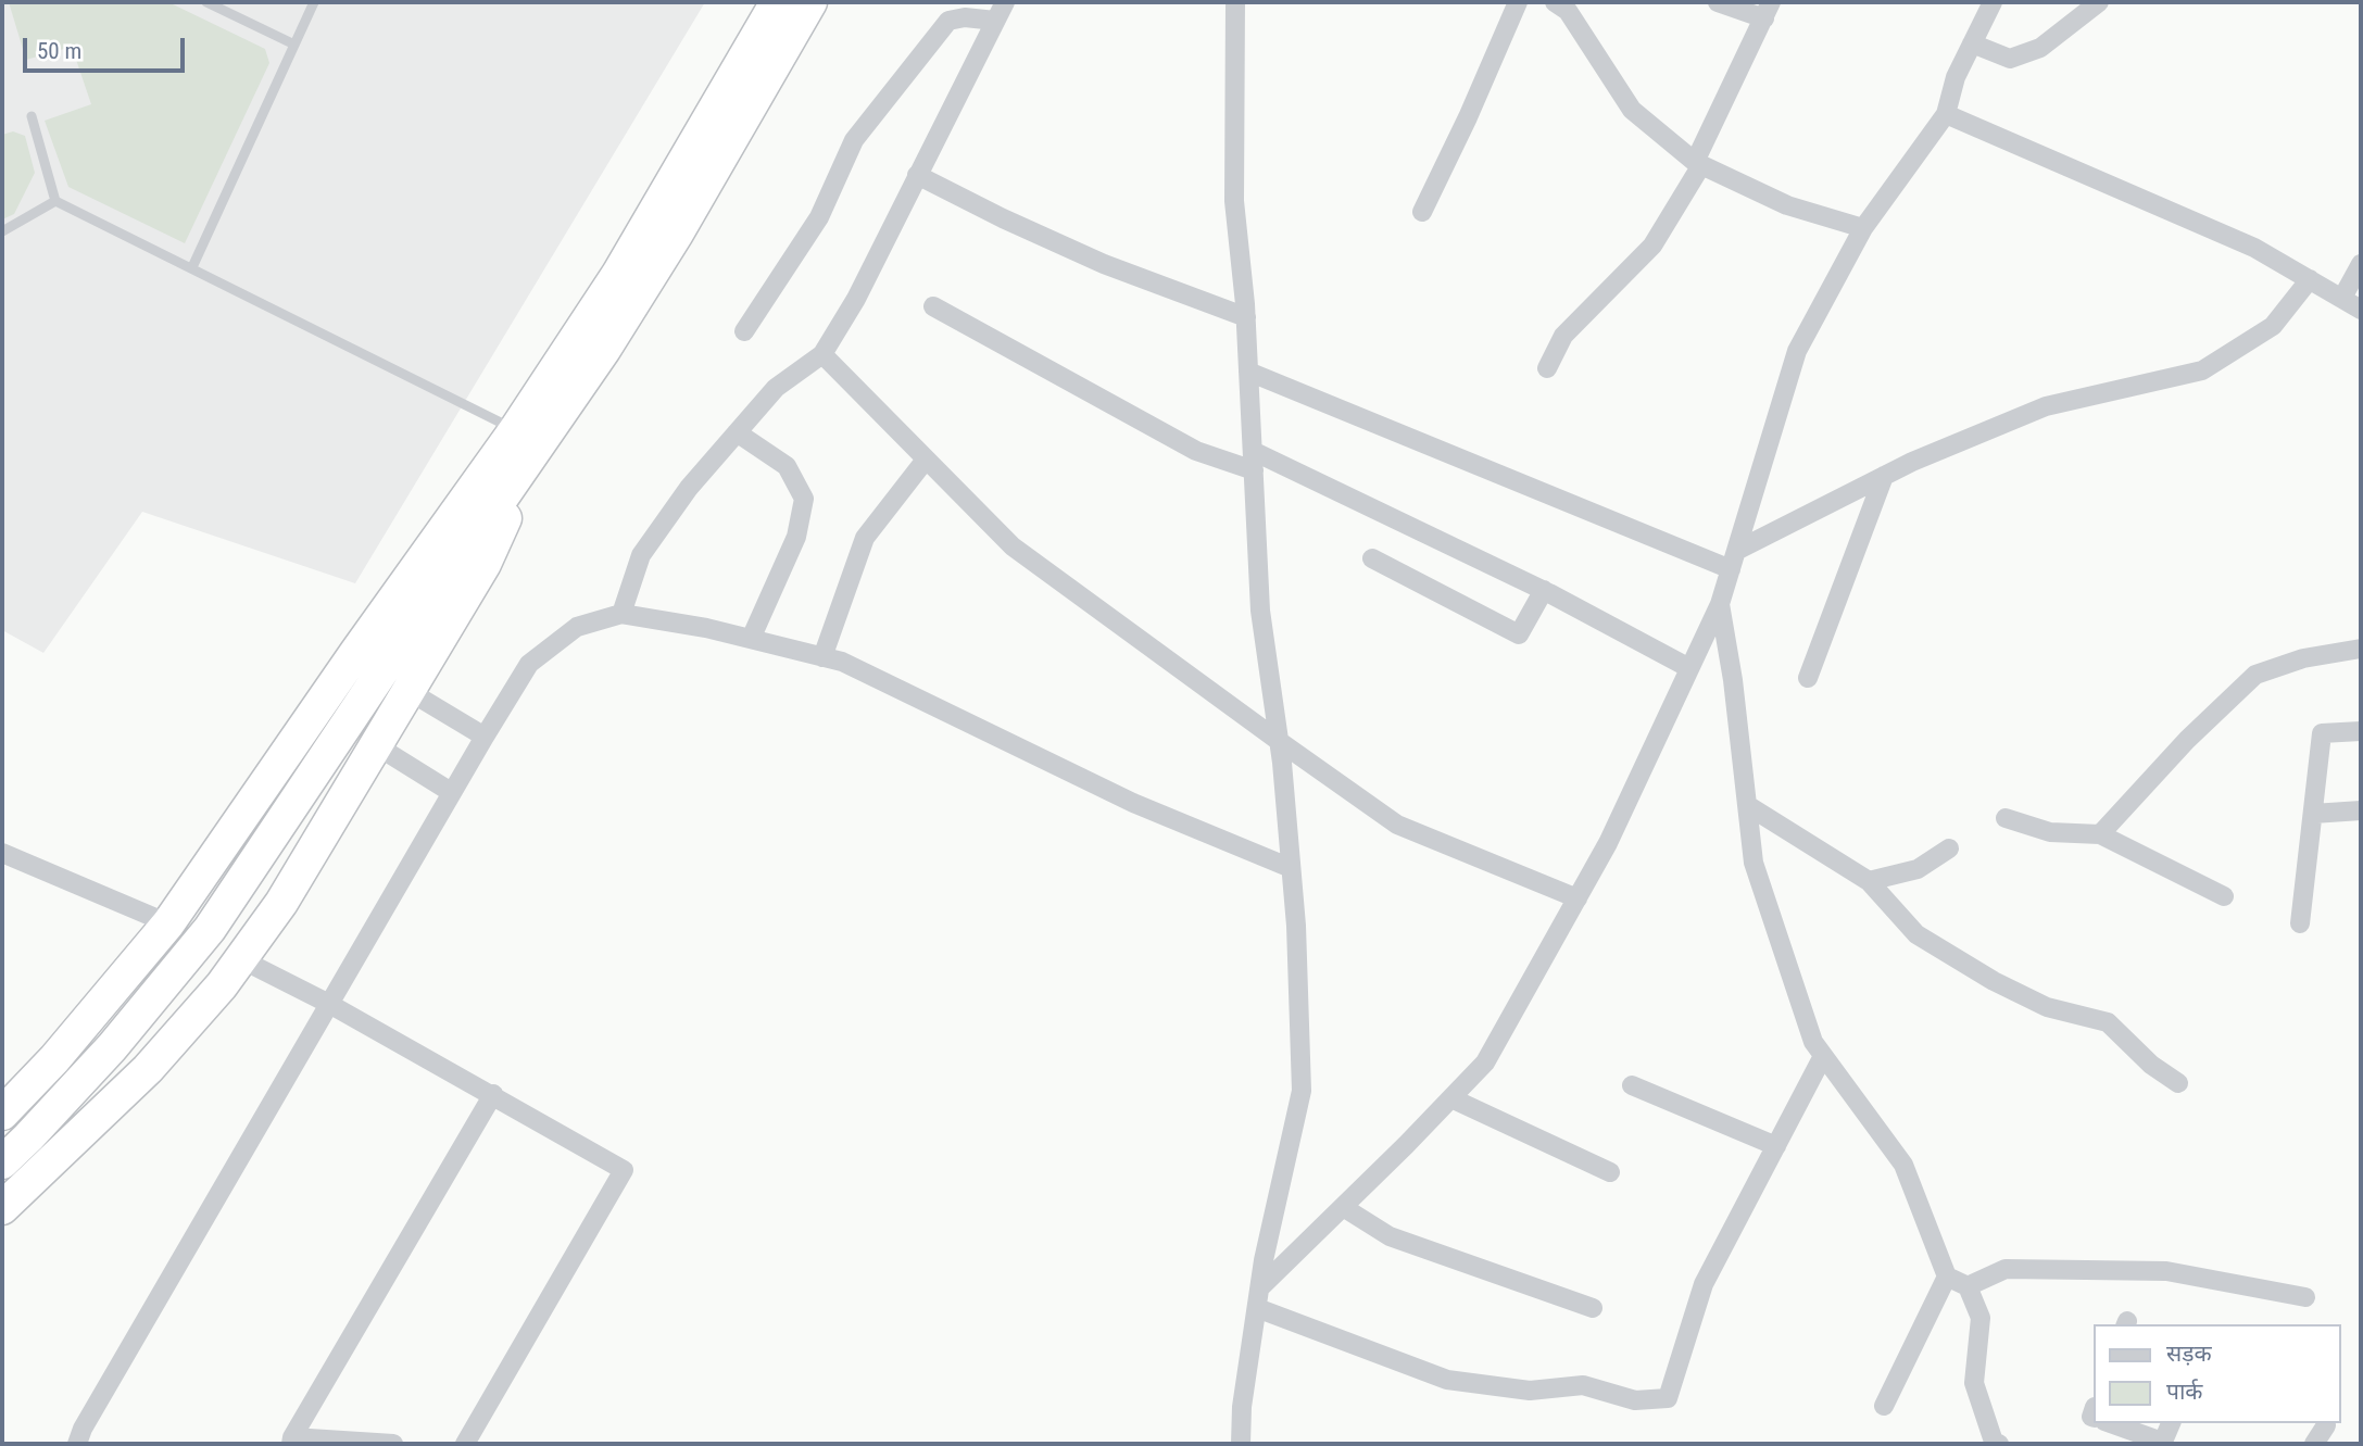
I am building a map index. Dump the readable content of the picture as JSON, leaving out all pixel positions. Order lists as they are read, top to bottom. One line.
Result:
{"legend":["सड़क","पार्क"],"scale_bar":"50 m"}
